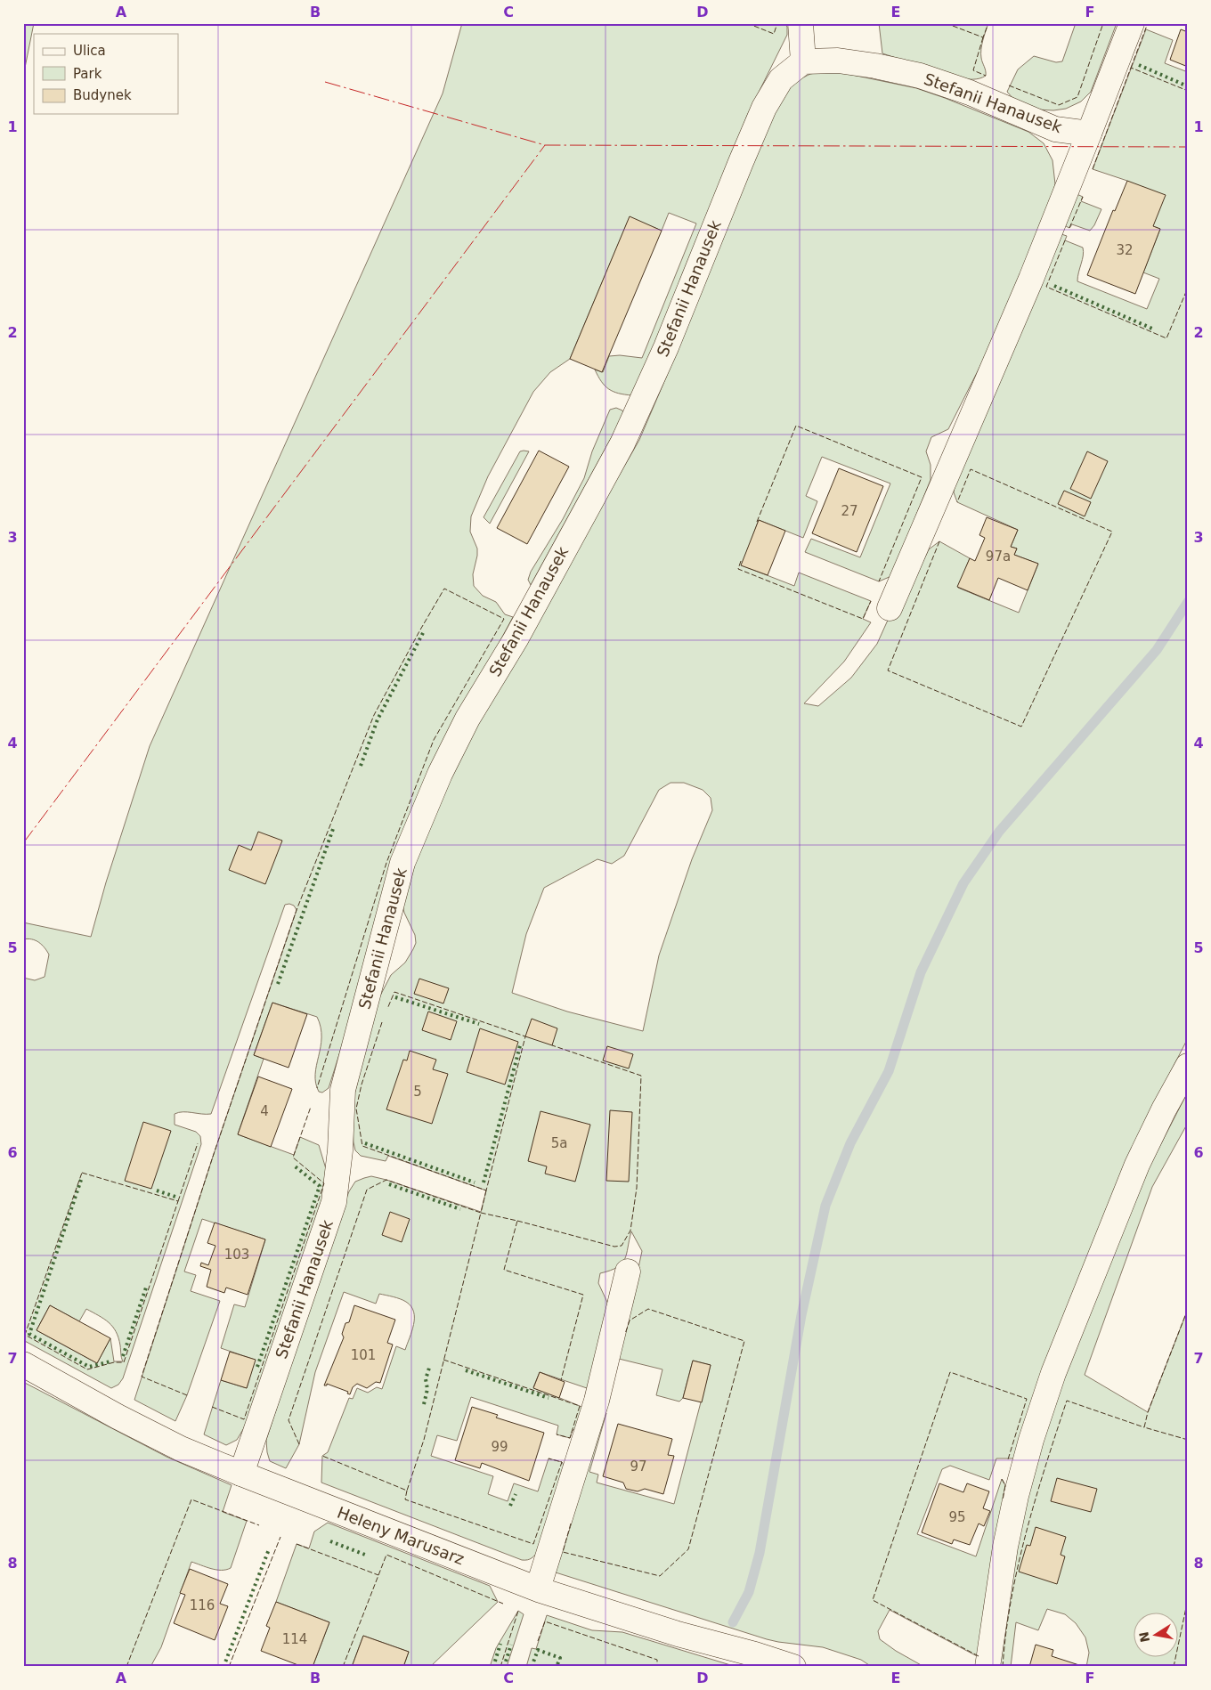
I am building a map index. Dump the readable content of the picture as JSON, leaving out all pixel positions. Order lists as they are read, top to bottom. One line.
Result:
{"streets":{"street":["Stefanii Hanausek","Heleny Marusarz"]},"crossings":[["Stefanii Hanausek","Heleny Marusarz"]],"house_numbers":["32","27","97a","5","4","5a","103","101","99","97","95","116","114"],"legend":["Ulica","Park","Budynek"],"north":"left","grid":{"columns":["A","B","C","D","E","F"],"rows":["1","2","3","4","5","6","7","8"]}}
